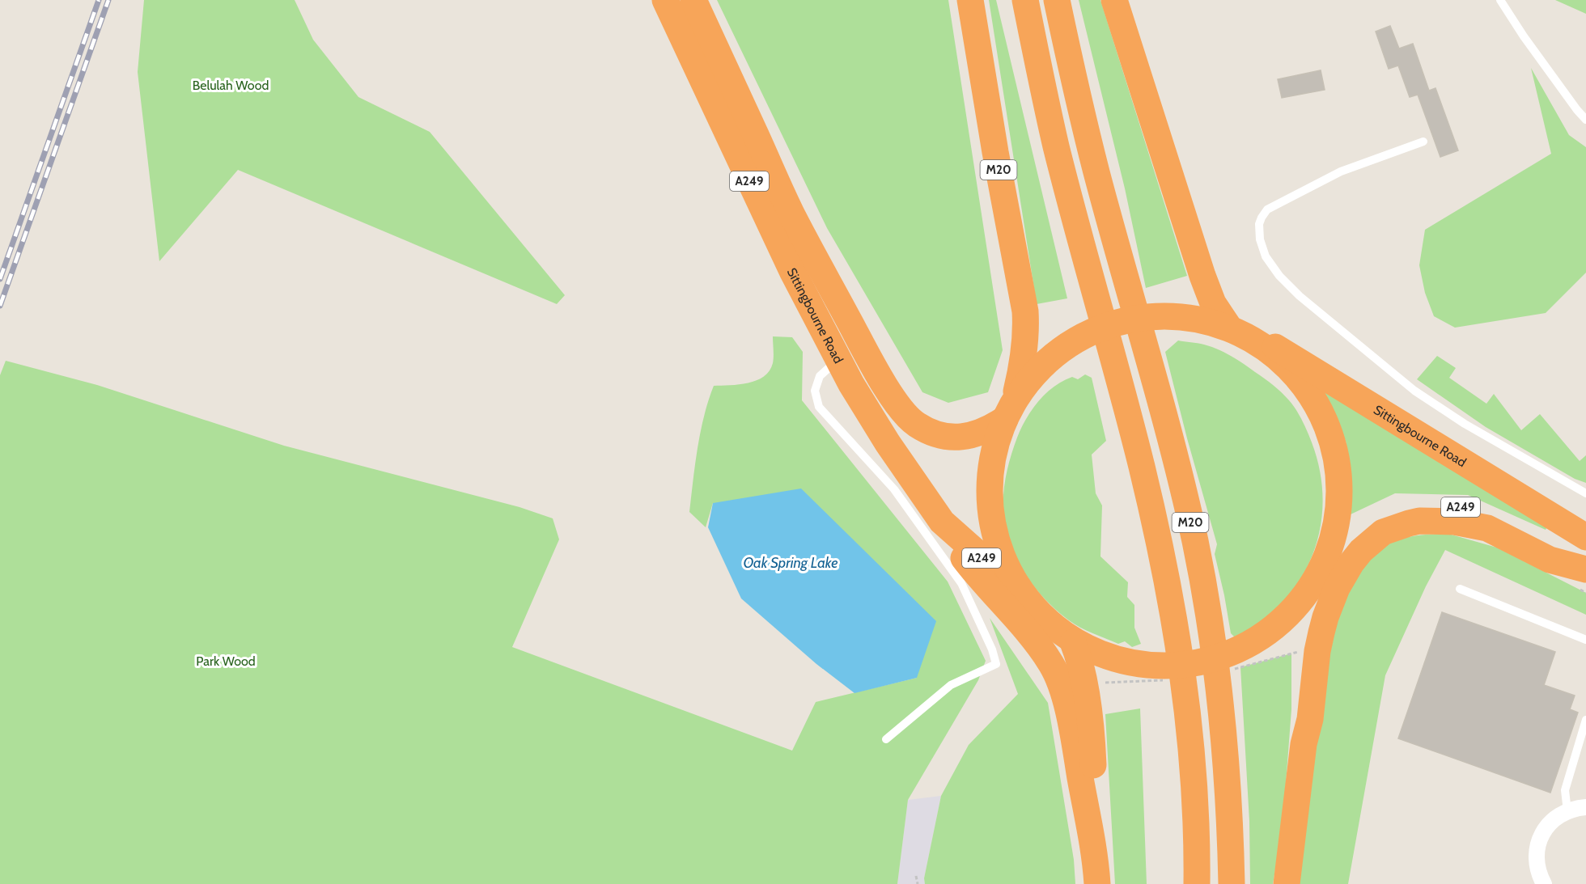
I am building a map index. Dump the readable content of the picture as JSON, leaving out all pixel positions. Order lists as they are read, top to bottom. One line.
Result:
{"streets":{"highway":["M20","A249","Sittingbourne Road"]},"crossings":[["M20","Sittingbourne Road"]],"water":["Oak Spring Lake"],"parks":["Belulah Wood","Park Wood"]}
